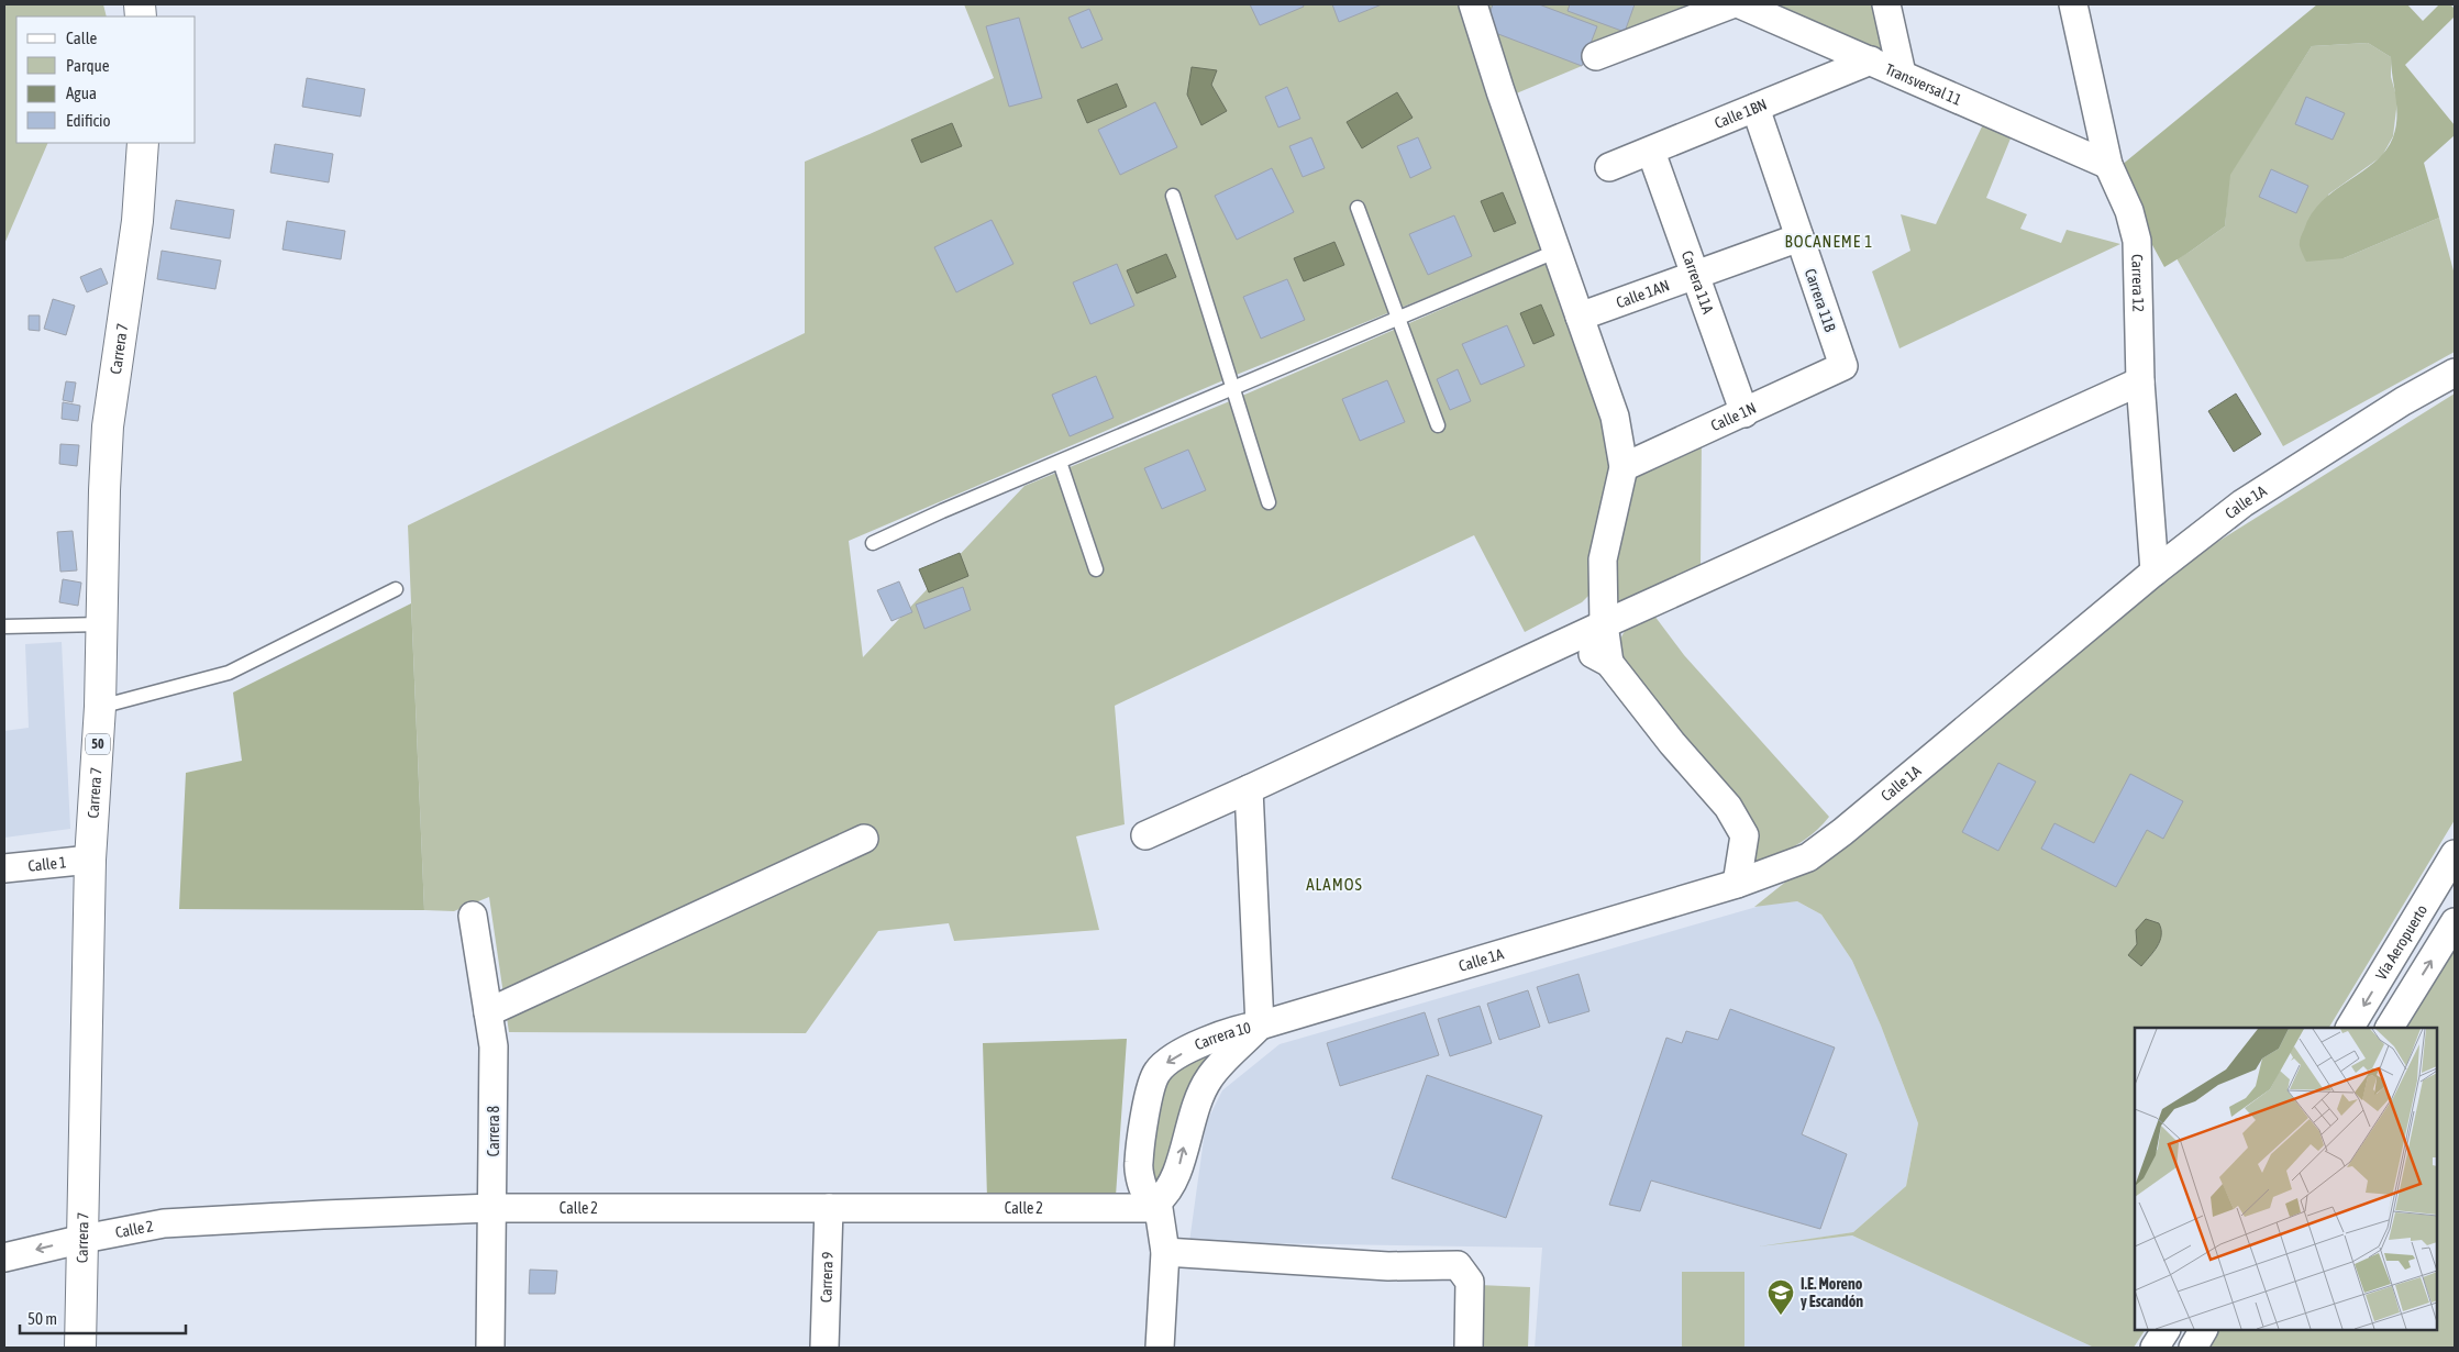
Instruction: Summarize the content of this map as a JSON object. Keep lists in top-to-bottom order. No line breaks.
{"streets":{"highway":["Carrera 7","50"],"street":["Transversal 11","Calle 1BN","Carrera 11A","Carrera 12","Calle 1AN","Carrera 11B","Calle 1N","Calle 1A","Calle 1","Vía Aeropuerto","Carrera 10","Carrera 8","Calle 2","Carrera 9"]},"crossings":[["Transversal 11","Calle 1BN"],["Transversal 11","Carrera 12"],["Calle 1BN","Carrera 11A"],["Calle 1BN","Carrera 11B"],["Carrera 11A","Calle 1AN"],["Carrera 11A","Calle 1N"],["Carrera 12","Calle 1A"],["Calle 1AN","Carrera 11B"],["Carrera 11B","Calle 1N"],["Carrera 7","Calle 1"],["Carrera 7","Calle 2"],["Calle 1A","Carrera 10"],["Carrera 10","Calle 2"],["Carrera 8","Calle 2"],["Calle 2","Carrera 9"]],"districts":["BOCANEME 1","ALAMOS"],"places":{"school or university":["I.E. Moreno y Escandón"]},"legend":["Calle","Parque","Agua","Edificio"],"scale_bar":"50 m"}
